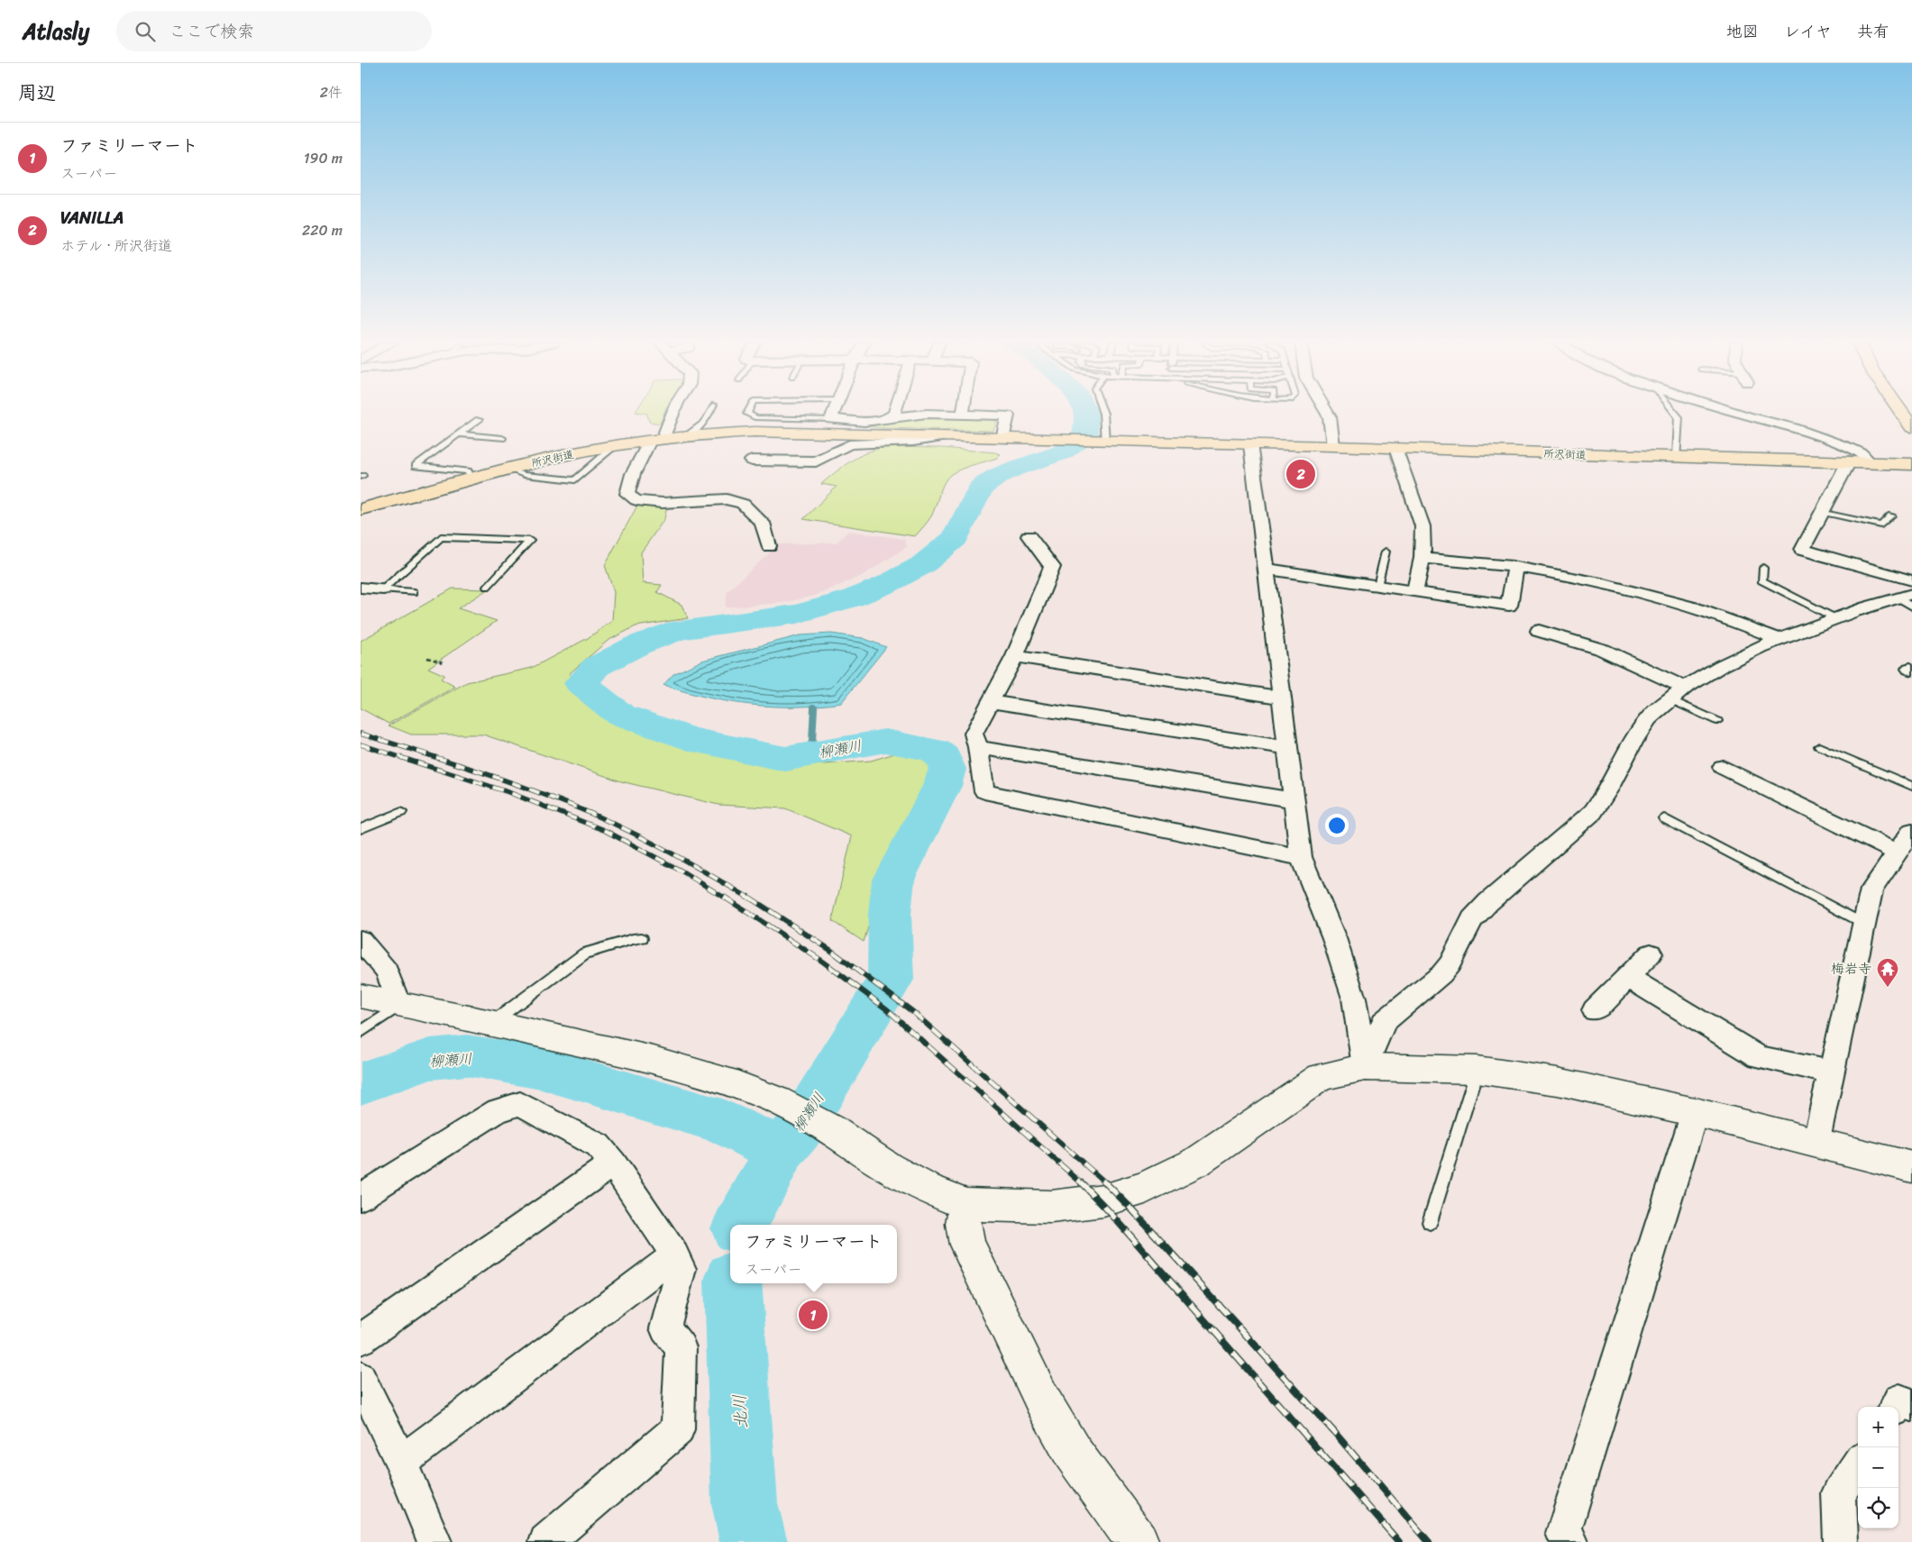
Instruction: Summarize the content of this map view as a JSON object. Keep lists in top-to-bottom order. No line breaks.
{"streets":{"main road":["所沢街道"]},"water":["柳瀬川","北川"],"places":{"temple":["梅岩寺"]},"page":{"header":"Atlasly","search":"ここで検索","nav":["地図","レイヤ","共有"],"heading":["周辺","2件"],"list":[{"mark":"1","name":"ファミリーマート","note":"スーパー","value":"190 m"},{"mark":"2","name":"VANILLA","note":"ホテル · 所沢街道","value":"220 m"}],"pins":["2","1"],"popup":["ファミリーマート","スーパー"],"map_buttons":["+","−"]}}
